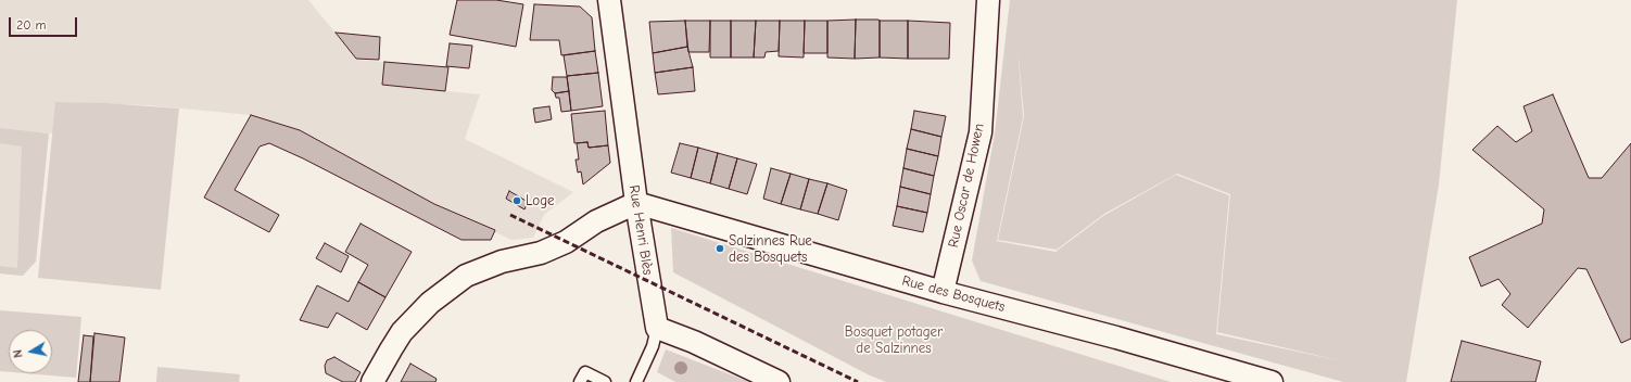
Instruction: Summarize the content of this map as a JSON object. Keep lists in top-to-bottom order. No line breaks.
{"streets":{"street":["Rue Oscar de Howen","Rue Henri Blès","Rue des Bosquets"]},"crossings":[["Rue Oscar de Howen","Rue des Bosquets"],["Rue Henri Blès","Rue des Bosquets"]],"parks":["Bosquet potager de Salzinnes"],"places":["Loge","Salzinnes Rue des Bosquets"],"scale_bar":"20 m","north":"left"}
